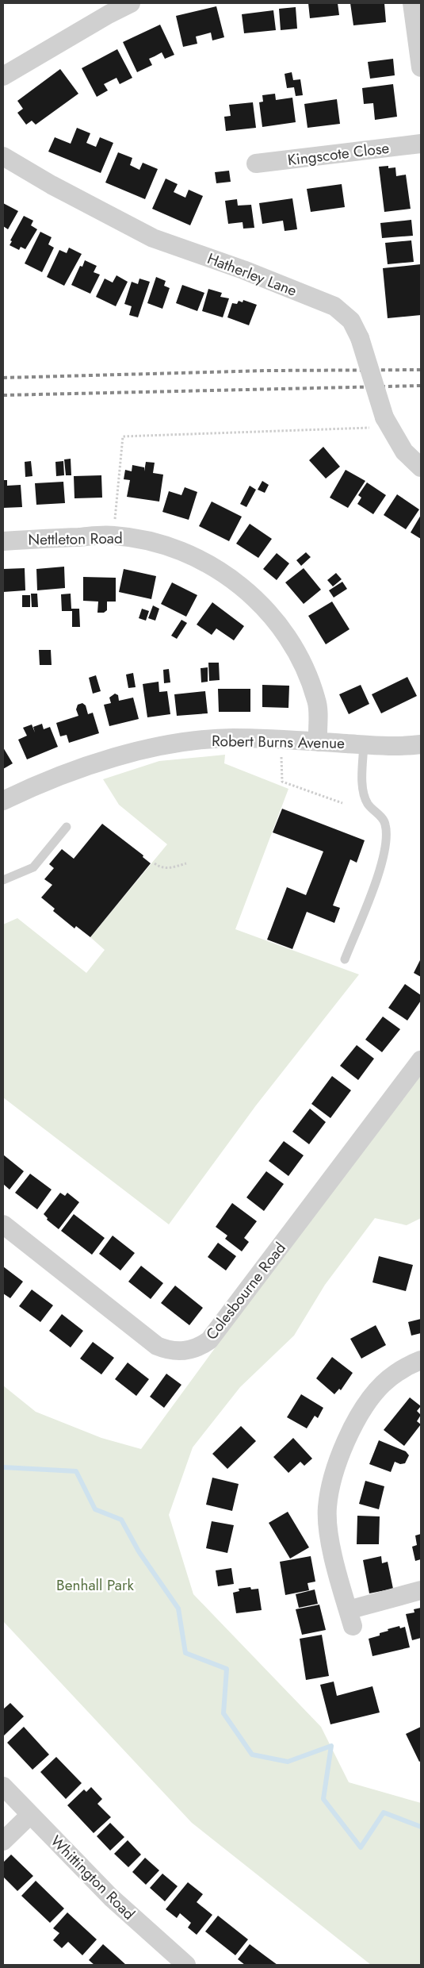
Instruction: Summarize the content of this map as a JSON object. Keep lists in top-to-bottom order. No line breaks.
{"streets":{"street":["Kingscote Close","Hatherley Lane","Nettleton Road","Robert Burns Avenue","Colesbourne Road","Whittington Road"]},"crossings":[["Nettleton Road","Robert Burns Avenue"]],"parks":["Benhall Park"]}
